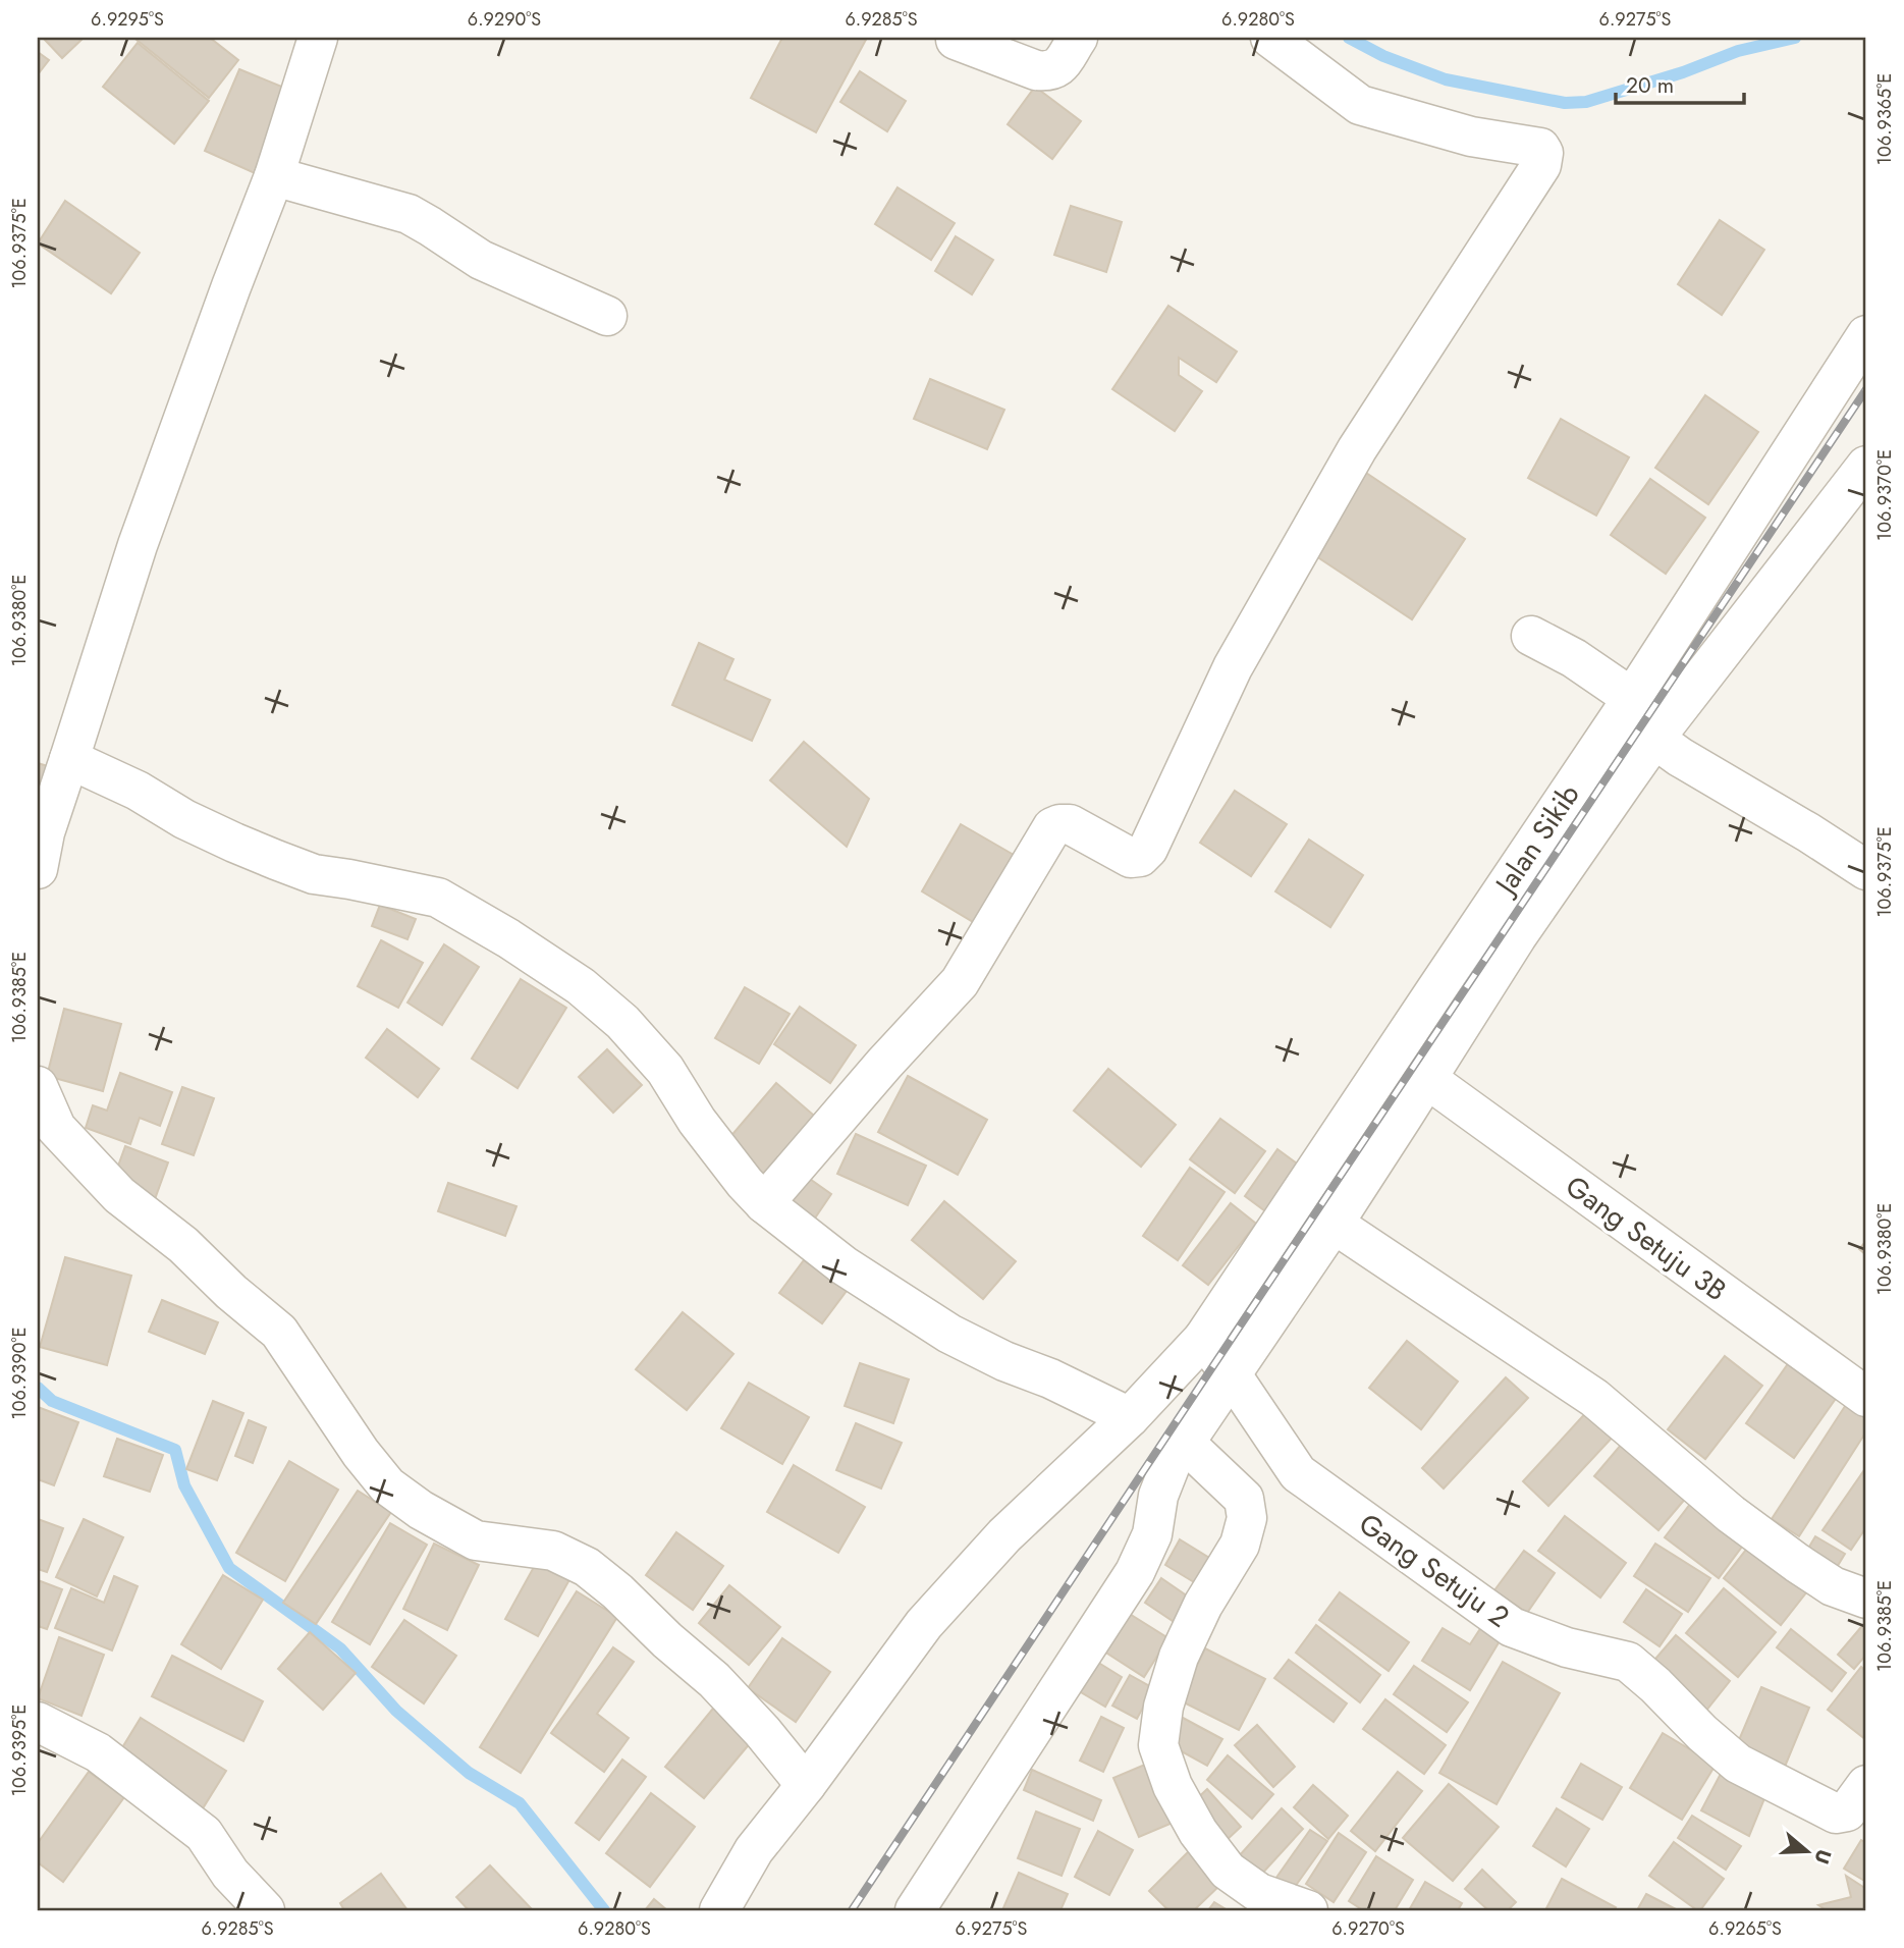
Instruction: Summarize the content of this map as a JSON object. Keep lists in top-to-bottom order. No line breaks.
{"streets":{"street":["Jalan Sikib","Gang Setuju 3B","Gang Setuju 2"]},"crossings":[["Jalan Sikib","Gang Setuju 2"]],"scale_bar":"20 m","north":"right","coordinates":["6.9295°S","6.9290°S","6.9285°S","6.9280°S","6.9275°S","106.9365°E","106.9375°E","106.9370°E","106.9380°E","106.9385°E","106.9390°E","106.9395°E","6.9270°S","6.9265°S"]}
